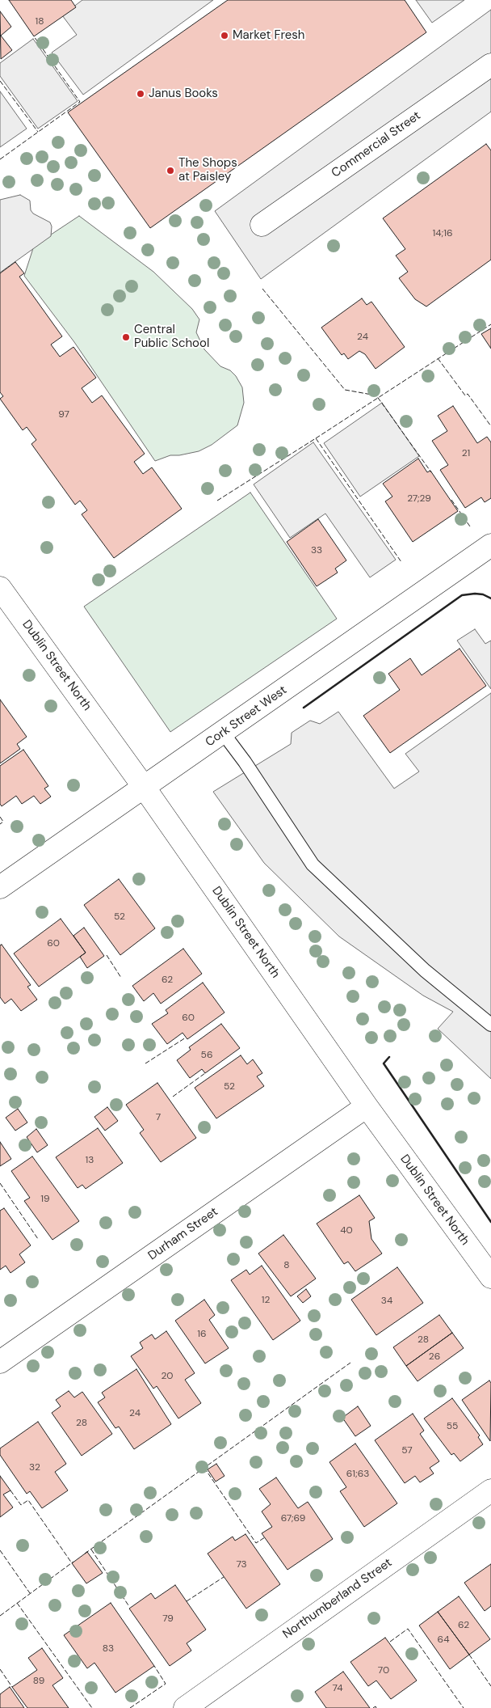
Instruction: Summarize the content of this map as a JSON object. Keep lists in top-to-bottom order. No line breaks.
{"streets":{"street":["Commercial Street","Dublin Street North","Cork Street West","Durham Street","Northumberland Street"]},"crossings":[["Dublin Street North","Cork Street West"],["Dublin Street North","Durham Street"]],"places":["Market Fresh","Janus Books","The Shops at Paisley","Central Public School"],"house_numbers":["18","14;16","24","97","21","27;29","33","52","60","62","60","56","52","7","13","19","40","8","12","34","16","28","26","20","24","28","55","57","32","61;63","67;69","73","79","62","64","83","70","89","74"]}
